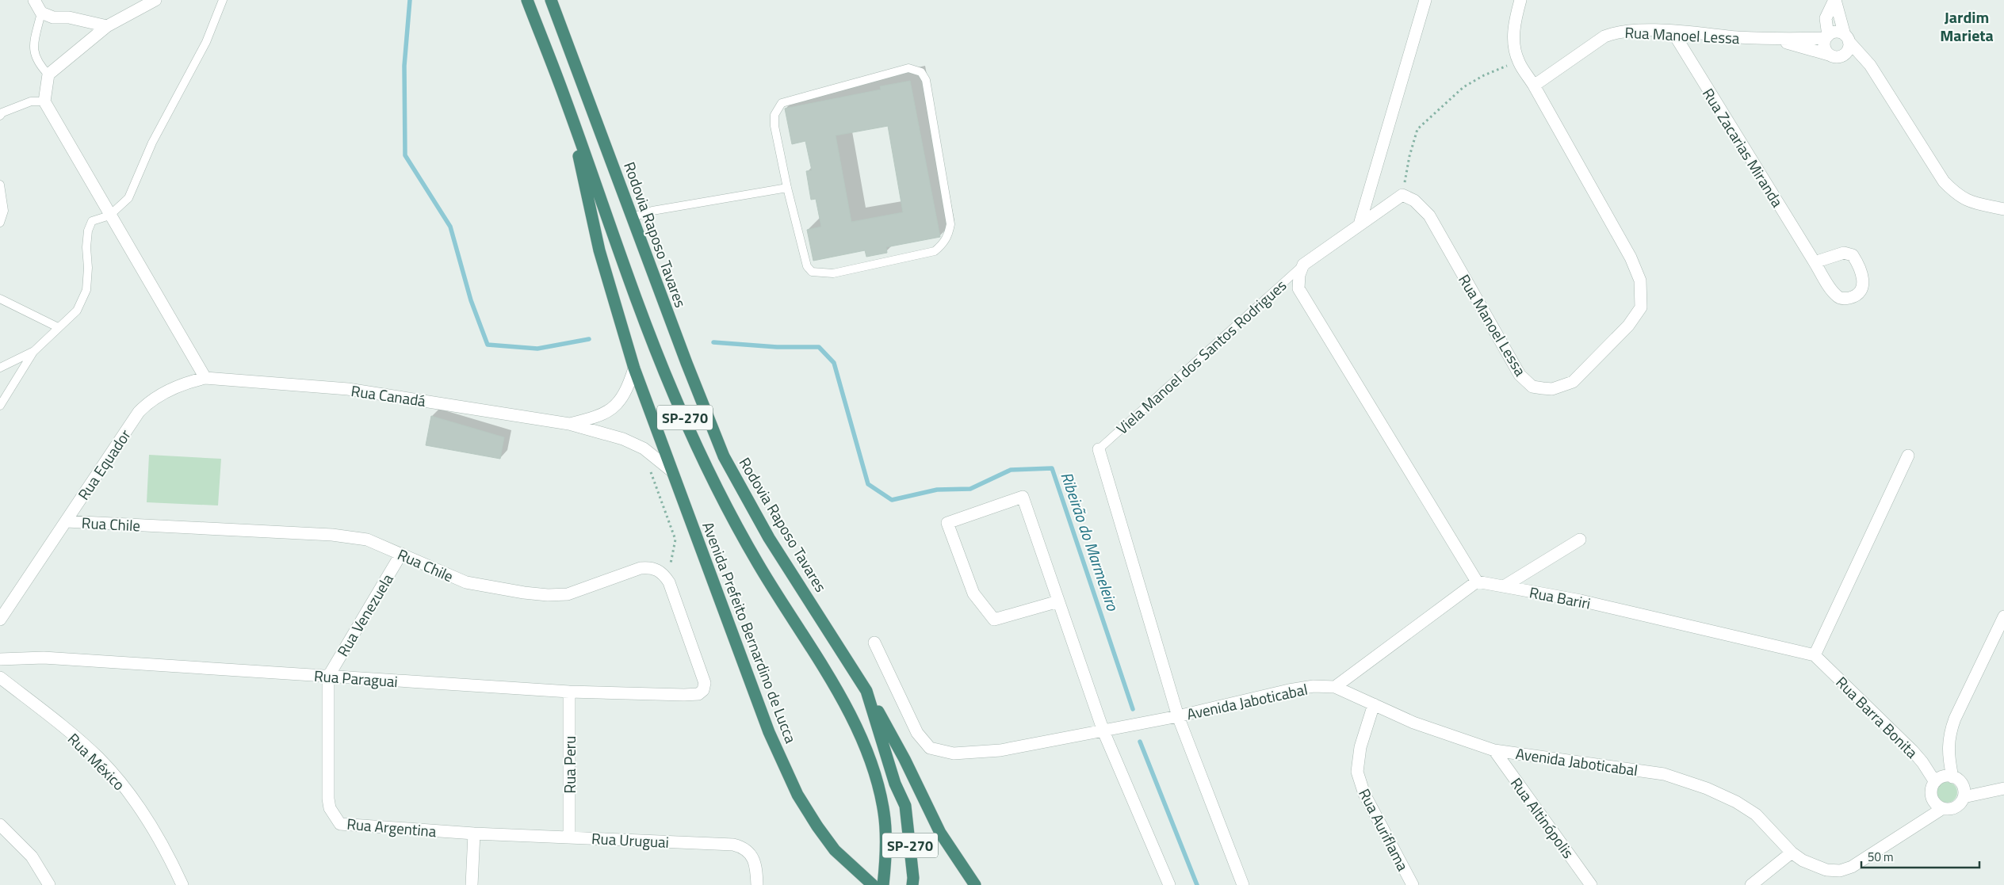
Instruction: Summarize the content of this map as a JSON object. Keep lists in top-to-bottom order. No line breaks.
{"streets":{"highway":["Rodovia Raposo Tavares","SP-270","Avenida Prefeito Bernardino de Lucca"],"street":["Rua Manoel Lessa","Rua Zacarias Miranda","Rua Canadá","Rua Equador","Rua Chile","Rua Bariri","Rua Venezuela","Rua Paraguai","Avenida Jaboticabal","Rua Barra Bonita","Rua México","Rua Peru","Rua Altinópolis","Rua Argentina","Rua Auriflama","Rua Uruguai"],"lane":["Viela Manoel dos Santos Rodrigues"]},"crossings":[["Rua Manoel Lessa","Rua Zacarias Miranda"],["Rua Canadá","Rua Equador"],["Rua Canadá","Avenida Prefeito Bernardino de Lucca"],["SP-270","Avenida Prefeito Bernardino de Lucca"],["Rua Equador","Rua Chile"],["Rua Chile","Rua Venezuela"],["Rua Chile","Rua Paraguai"],["Rua Bariri","Rua Barra Bonita"],["Rua Venezuela","Rua Paraguai"],["Rua Venezuela","Rua Argentina"],["Rua Paraguai","Rua Peru"],["Rua Paraguai","Rua Argentina"],["Avenida Jaboticabal","Rua Barra Bonita"],["Avenida Jaboticabal","Rua Altinópolis"],["Avenida Jaboticabal","Rua Auriflama"],["Rua Peru","Rua Uruguai"],["Rua Argentina","Rua Uruguai"]],"districts":["Jardim Marieta"],"water":["Ribeirão do Marmeleiro"],"scale_bar":"50 m"}
